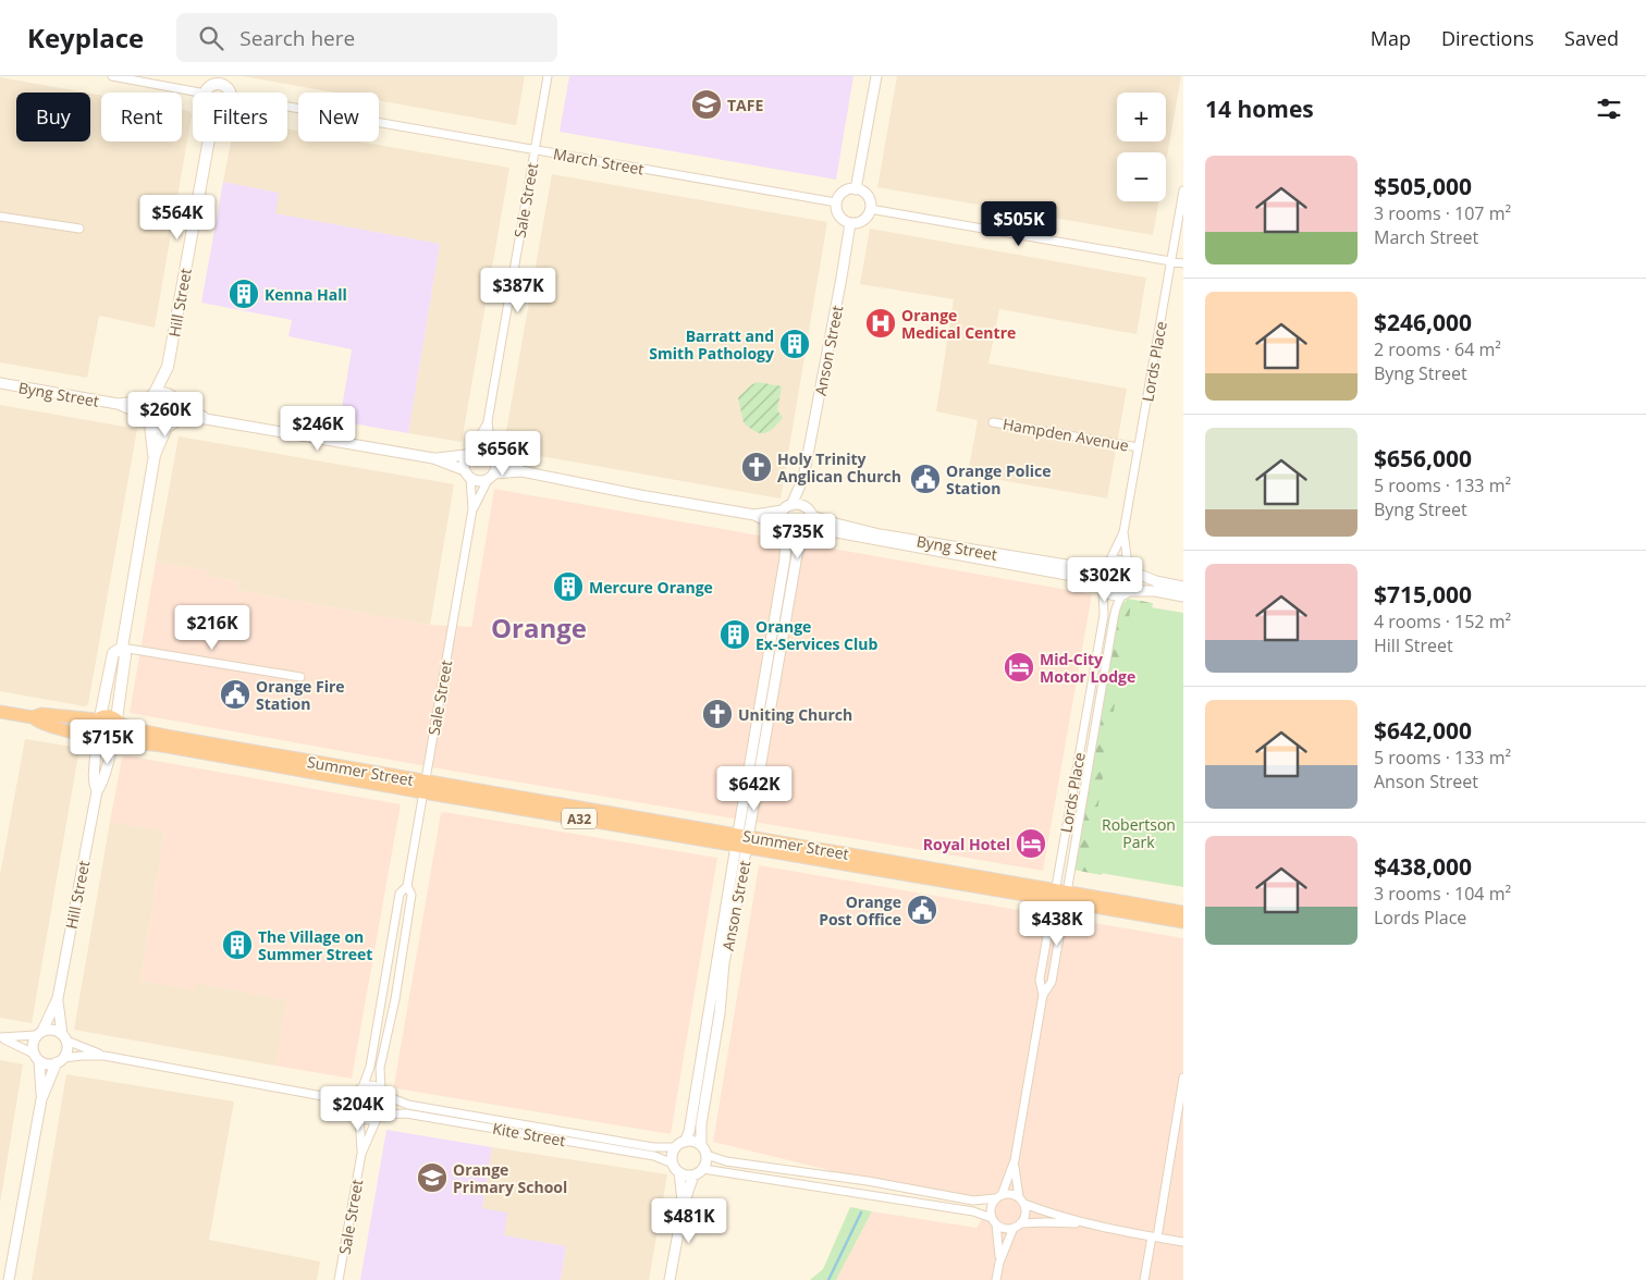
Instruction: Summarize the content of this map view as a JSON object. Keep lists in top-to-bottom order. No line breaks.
{"streets":{"highway":["Summer Street","A32"],"main road":["Hill Street"],"street":["March Street","Sale Street","Anson Street","Lords Place","Byng Street","Hampden Avenue","Kite Street"]},"crossings":[["March Street","Sale Street"],["March Street","Anson Street"],["Sale Street","Summer Street"],["Sale Street","Kite Street"],["Hill Street","Byng Street"],["Hill Street","Summer Street"],["Hill Street","A32"],["Anson Street","Byng Street"],["Anson Street","Summer Street"],["Anson Street","Kite Street"],["Lords Place","Byng Street"],["Lords Place","Hampden Avenue"],["Lords Place","Summer Street"],["Summer Street","A32"]],"districts":["Orange"],"parks":["Robertson Park"],"places":{"school or university":["TAFE","Orange Primary School"],"building":["Kenna Hall","Barratt and Smith Pathology","Mercure Orange","Orange Ex-Services Club","The Village on Summer Street"],"hospital":["Orange Medical Centre"],"church":["Holy Trinity Anglican Church","Uniting Church"],"public building":["Orange Police Station","Orange Fire Station","Orange Post Office"],"hotel":["Mid-City Motor Lodge","Royal Hotel"]},"page":{"header":"Keyplace","search":"Search here","nav":["Map","Directions","Saved"],"heading":"14 homes","map_buttons":["+","−"],"chip":["Buy","Rent","Filters","New"],"list":[{"name":"$505,000","note":"3 rooms · 107 m² · March Street"},{"name":"$246,000","note":"2 rooms · 64 m² · Byng Street"},{"name":"$656,000","note":"5 rooms · 133 m² · Byng Street"},{"name":"$715,000","note":"4 rooms · 152 m² · Hill Street"},{"name":"$642,000","note":"5 rooms · 133 m² · Anson Street"},{"name":"$438,000","note":"3 rooms · 104 m² · Lords Place"}],"price":["$564K","$505K","$387K","$260K","$246K","$656K","$735K","$302K","$216K","$715K","$642K","$438K","$204K","$481K"]}}
